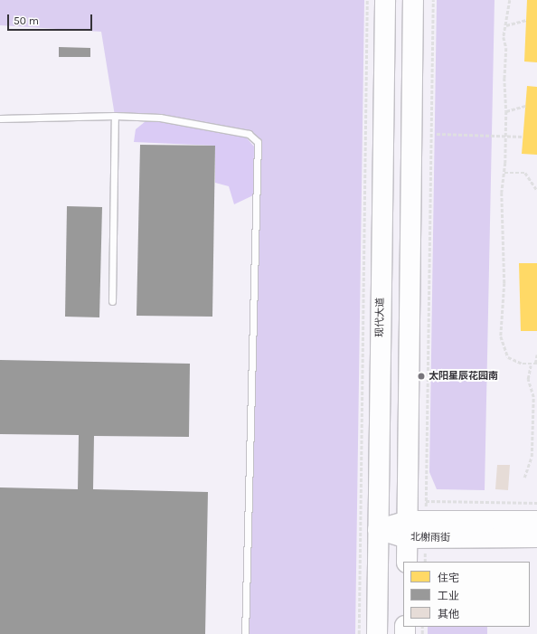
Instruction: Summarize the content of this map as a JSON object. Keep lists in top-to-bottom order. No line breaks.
{"streets":{"main road":["现代大道","北榭雨街"]},"crossings":[["现代大道","北榭雨街"]],"places":["太阳星辰花园南"],"legend":["住宅","工业","其他"],"scale_bar":"50 m"}
